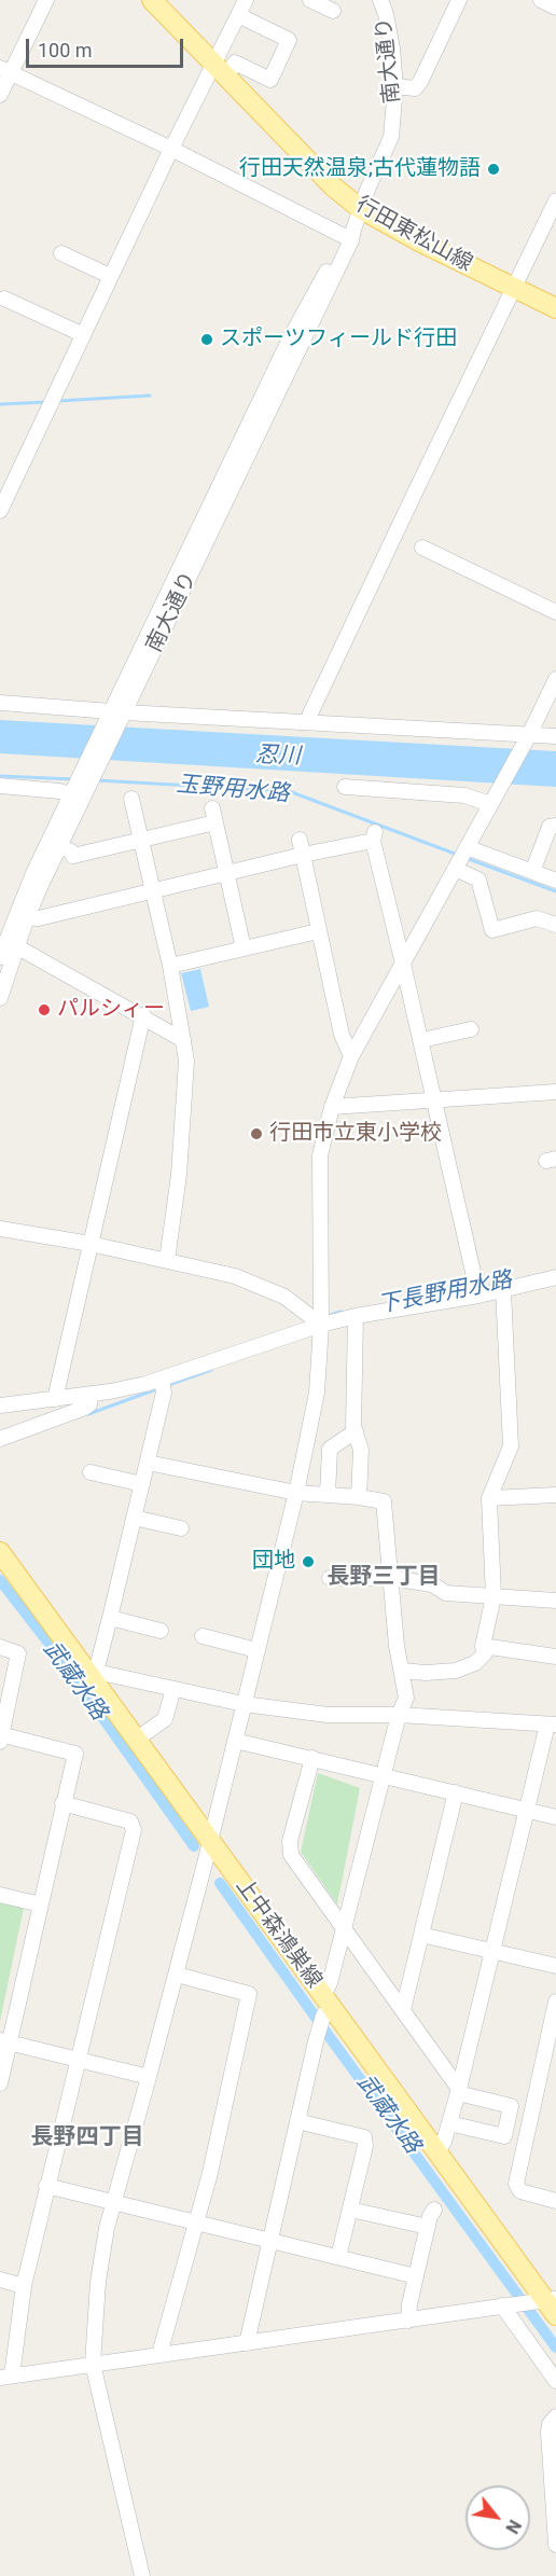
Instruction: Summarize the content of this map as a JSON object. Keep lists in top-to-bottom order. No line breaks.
{"streets":{"main road":["行田東松山線","上中森鴻巣線"],"street":["南大通り"]},"crossings":[["南大通り","行田東松山線"]],"districts":["長野三丁目","長野四丁目"],"water":["忍川","玉野用水路","下長野用水路","武蔵水路"],"places":["行田天然温泉;古代蓮物語","スポーツフィールド行田","パルシィー","行田市立東小学校","団地"],"scale_bar":"100 m","north":"bottom right"}
